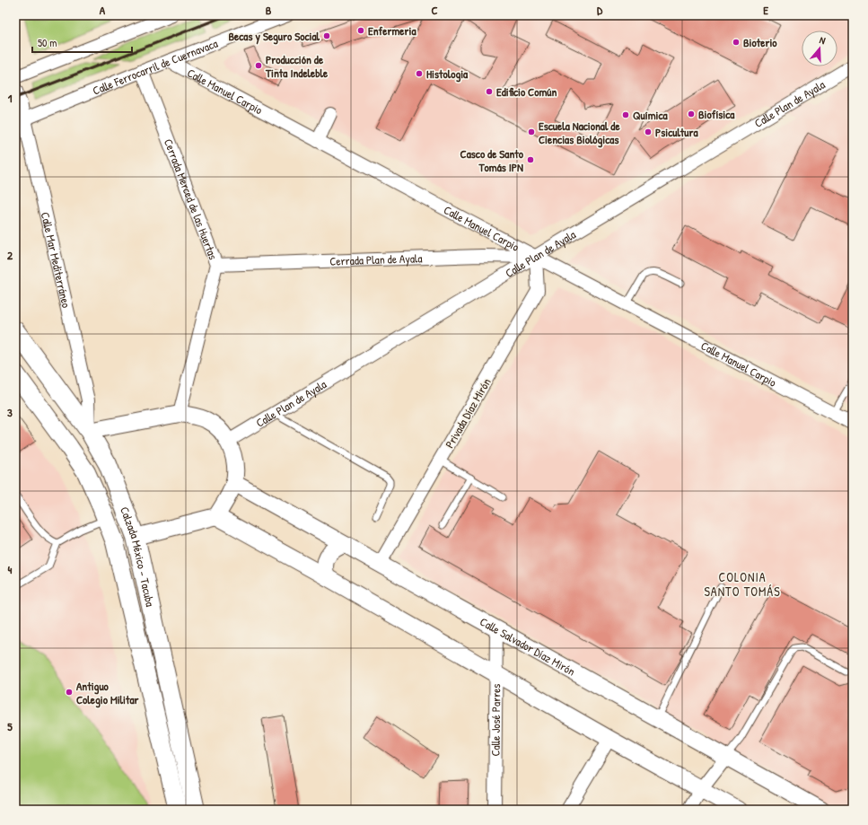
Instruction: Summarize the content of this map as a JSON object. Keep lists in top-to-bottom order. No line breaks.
{"streets":{"main road":["Calzada México - Tacuba"],"street":["Calle Ferrocarril de Cuernavaca","Calle Manuel Carpio","Calle Plan de Ayala","Cerrada Merced de las Huertas","Calle Mar Mediterráneo","Cerrada Plan de Ayala","Privada Díaz Mirón","Calle Salvador Díaz Mirón","Calle José Parres"]},"crossings":[["Calle Ferrocarril de Cuernavaca","Calle Manuel Carpio"],["Calle Ferrocarril de Cuernavaca","Cerrada Merced de las Huertas"],["Calle Ferrocarril de Cuernavaca","Calle Mar Mediterráneo"],["Calle Manuel Carpio","Calle Plan de Ayala"],["Calle Manuel Carpio","Cerrada Plan de Ayala"],["Calle Manuel Carpio","Privada Díaz Mirón"],["Calle Plan de Ayala","Cerrada Plan de Ayala"],["Calle Plan de Ayala","Privada Díaz Mirón"],["Cerrada Merced de las Huertas","Cerrada Plan de Ayala"],["Calle Mar Mediterráneo","Calzada México - Tacuba"],["Cerrada Plan de Ayala","Privada Díaz Mirón"],["Privada Díaz Mirón","Calle Salvador Díaz Mirón"],["Calle Salvador Díaz Mirón","Calle José Parres"]],"districts":["COLONIA SANTO TOMÁS"],"places":["Enfermeria","Becas y Seguro Social","Bioterio","Producción de Tinta Indeleble","Histologia","Edificio Común","Biofísica","Química","Escuela Nacional de Ciencias Biológicas","Psicultura","Casco de Santo Tomás IPN","Antiguo Colegio Militar"],"scale_bar":"50 m","north":"top","grid":{"columns":["A","B","C","D","E"],"rows":["1","2","3","4","5"]}}
